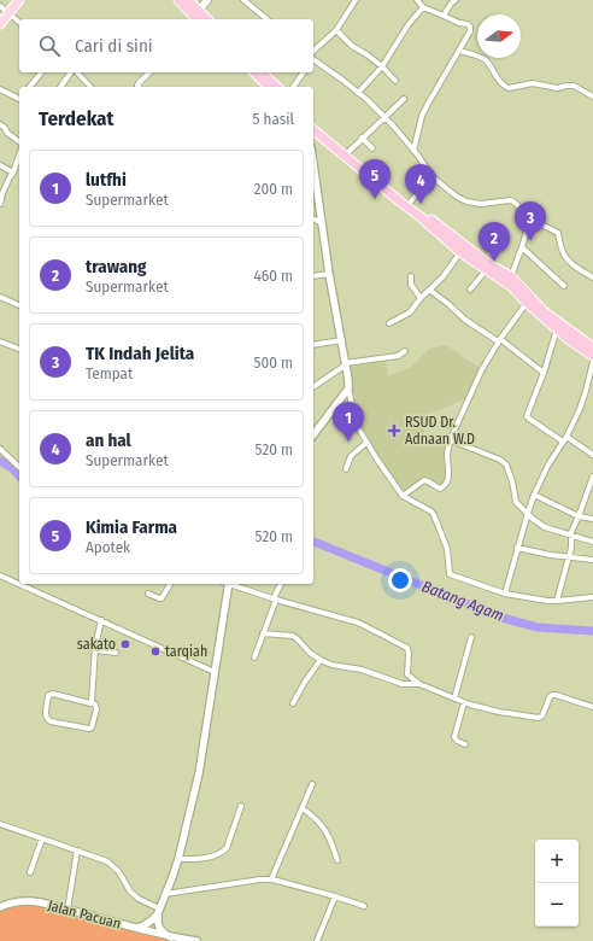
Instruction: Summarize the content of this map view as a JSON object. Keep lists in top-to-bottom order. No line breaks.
{"streets":{"street":["Jalan Pacuan"]},"water":["Batang Agam"],"places":{"health":["RSUD Dr. Adnaan W.D"],"other":["sakato","tarqiah"]},"north":"right","page":{"search":"Cari di sini","heading":["Terdekat","5 hasil"],"list":[{"mark":"1","name":"lutfhi","note":"Supermarket","value":"200 m"},{"mark":"2","name":"trawang","note":"Supermarket","value":"460 m"},{"mark":"3","name":"TK Indah Jelita","note":"Tempat","value":"500 m"},{"mark":"4","name":"an hal","note":"Supermarket","value":"520 m"},{"mark":"5","name":"Kimia Farma","note":"Apotek","value":"520 m"}],"pins":["5","4","3","2","1"],"map_buttons":["+","−"]}}
